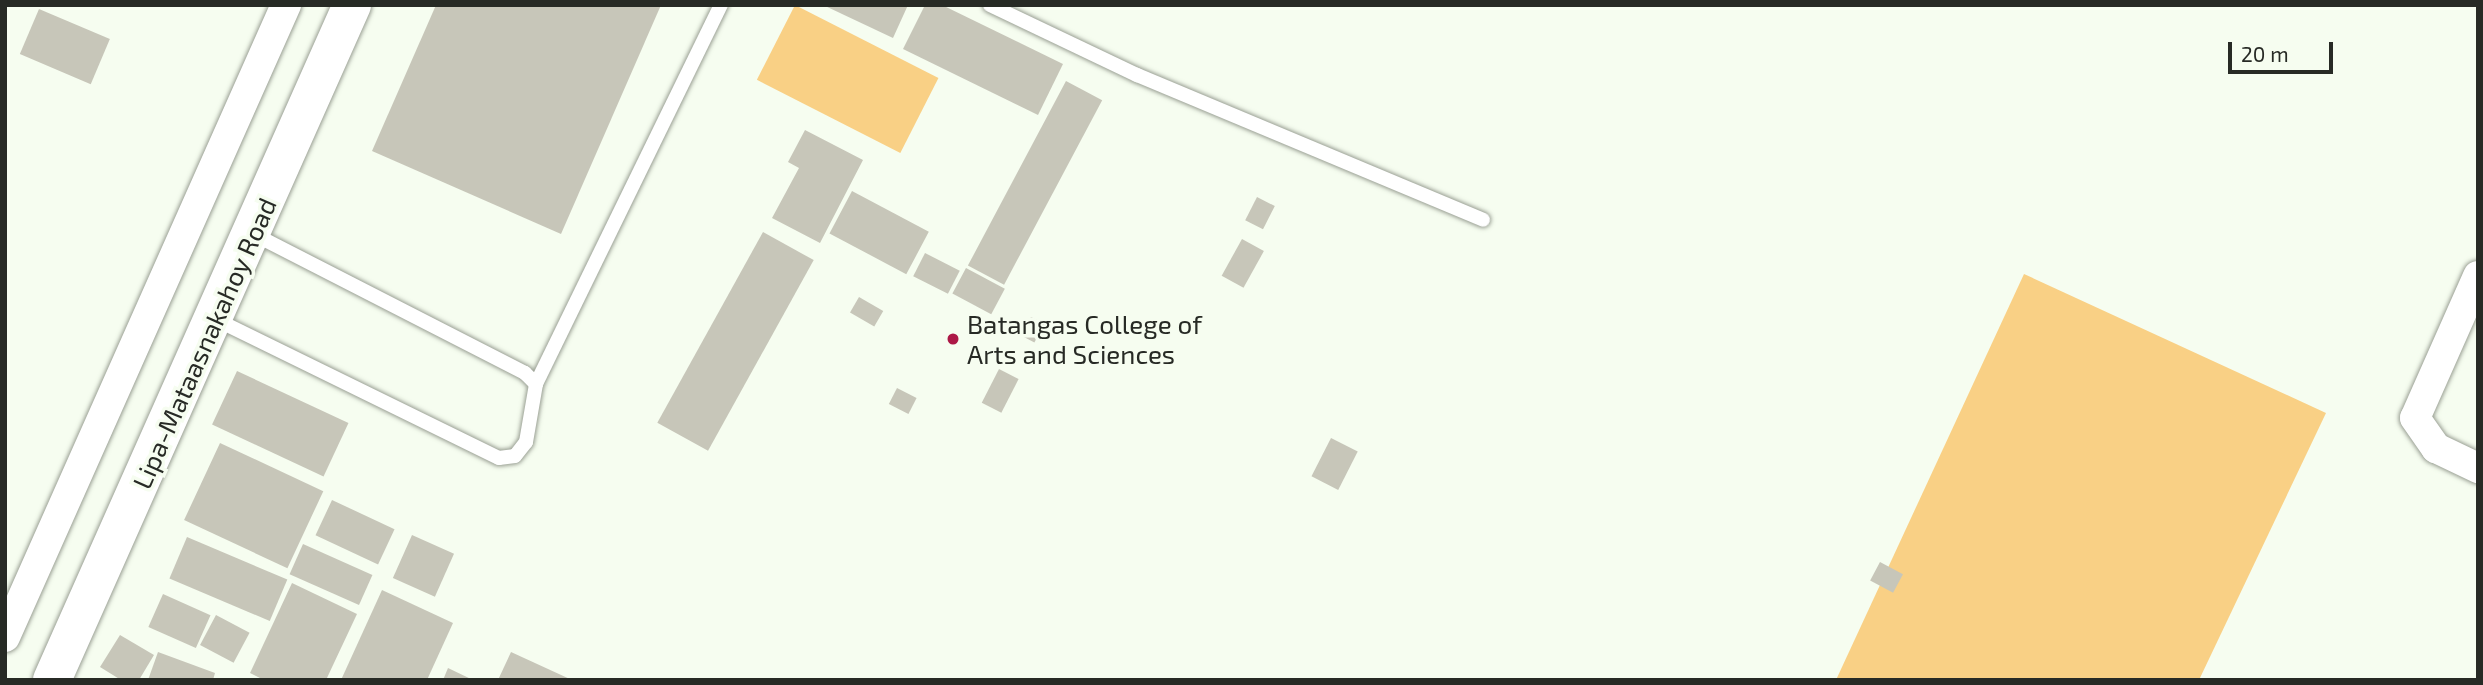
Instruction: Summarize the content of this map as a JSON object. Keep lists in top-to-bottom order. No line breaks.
{"streets":{"main road":["Lipa-Mataasnakahoy Road"]},"places":["Batangas College of Arts and Sciences"],"scale_bar":"20 m"}
